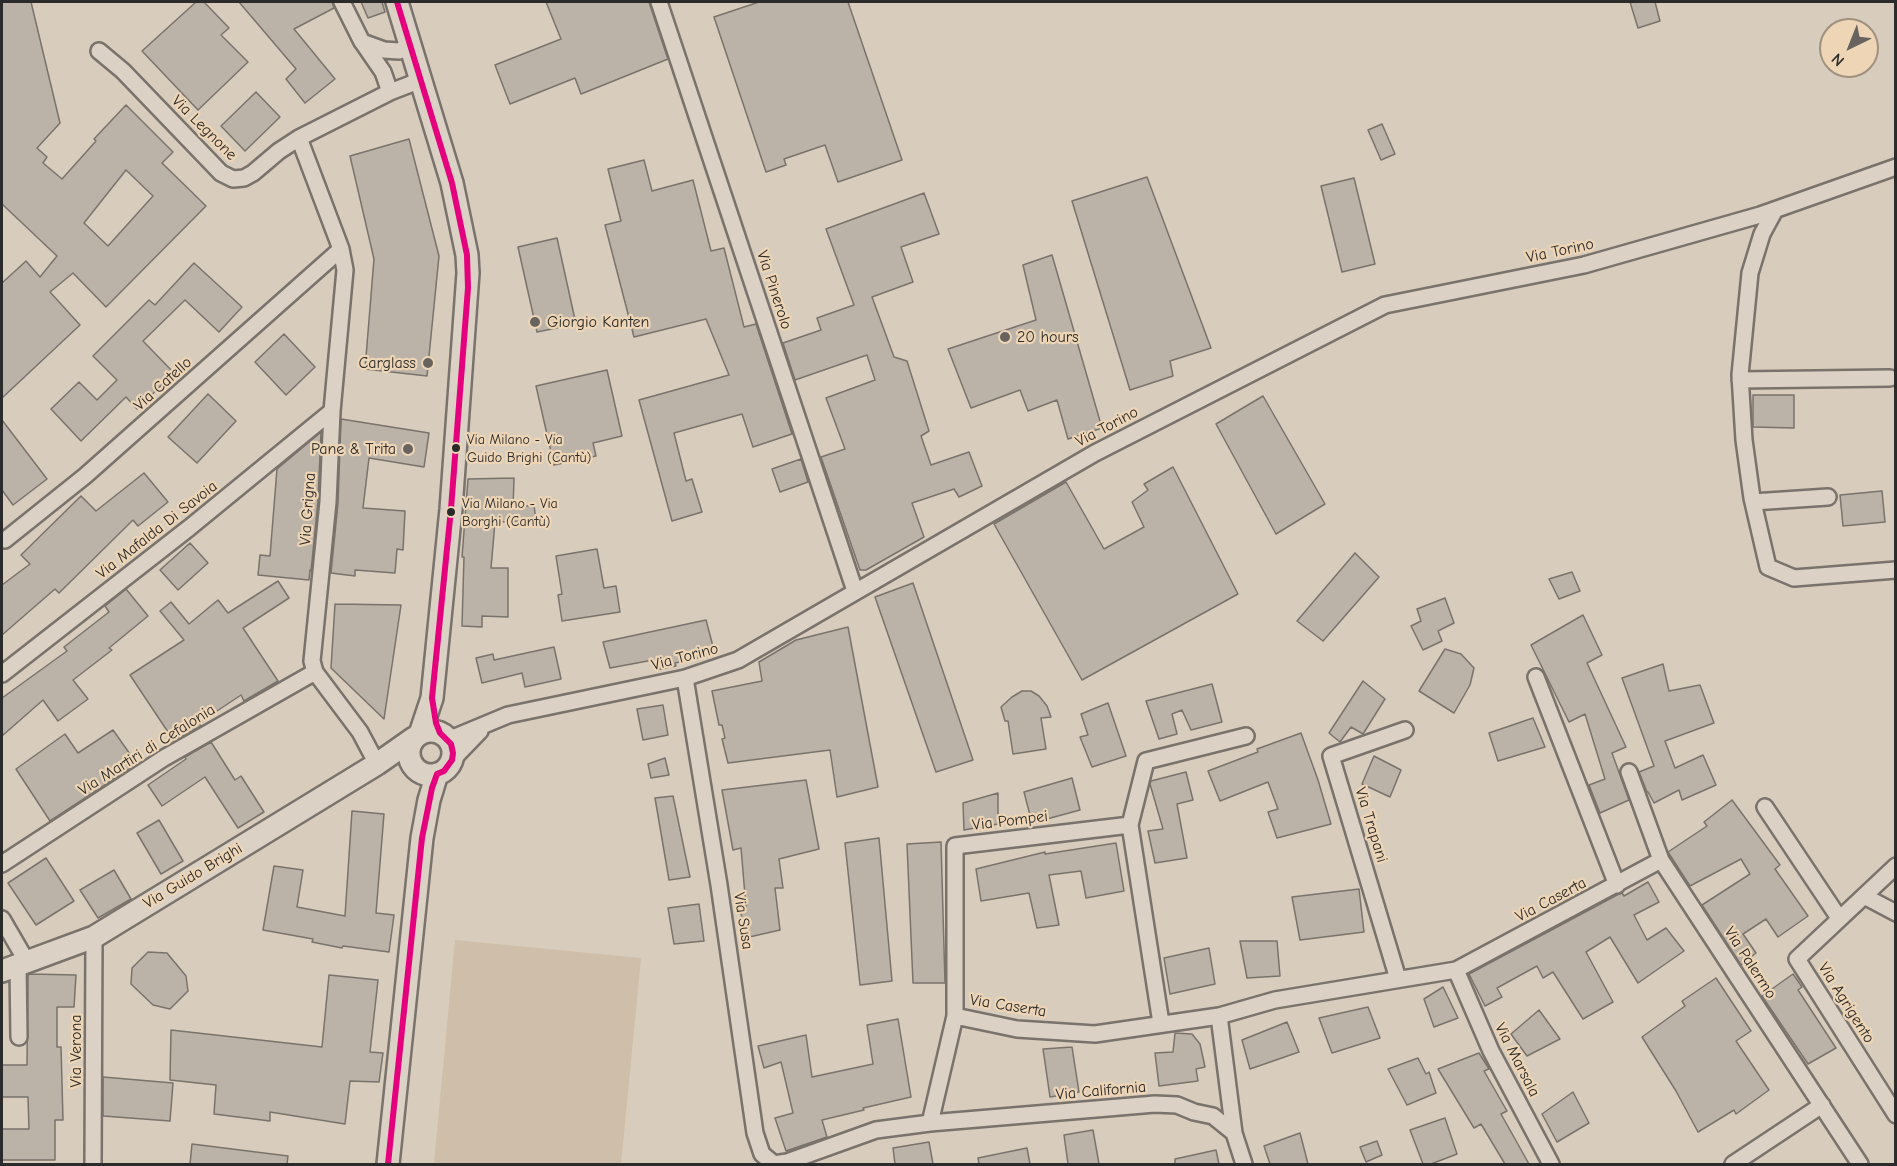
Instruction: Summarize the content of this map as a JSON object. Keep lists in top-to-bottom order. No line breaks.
{"streets":{"main road":["Via Guido Brighi"],"street":["Via Legnone","Via Torino","Via Pinerolo","Via Catello","Via Grigna","Via Mafalda Di Savoia","Via Martiri di Cefalonia","Via Pompei","Via Trapani","Via Caserta","Via Susa","Via Palermo","Via Agrigento","Via Verona","Via Marsala","Via California"]},"crossings":[["Via Legnone","Via Grigna"],["Via Torino","Via Pinerolo"],["Via Torino","Via Guido Brighi"],["Via Torino","Via Susa"],["Via Catello","Via Grigna"],["Via Grigna","Via Mafalda Di Savoia"],["Via Grigna","Via Martiri di Cefalonia"],["Via Pompei","Via Caserta"],["Via Trapani","Via Caserta"],["Via Guido Brighi","Via Verona"],["Via Caserta","Via Palermo"],["Via Caserta","Via Marsala"],["Via Caserta","Via California"]],"places":["Giorgio Kanten","20 hours","Carglass","Via Milano - Via Guido Brighi (Cantù)","Pane & Trita","Via Milano - Via Borghi (Cantù)"],"north":"bottom left"}
